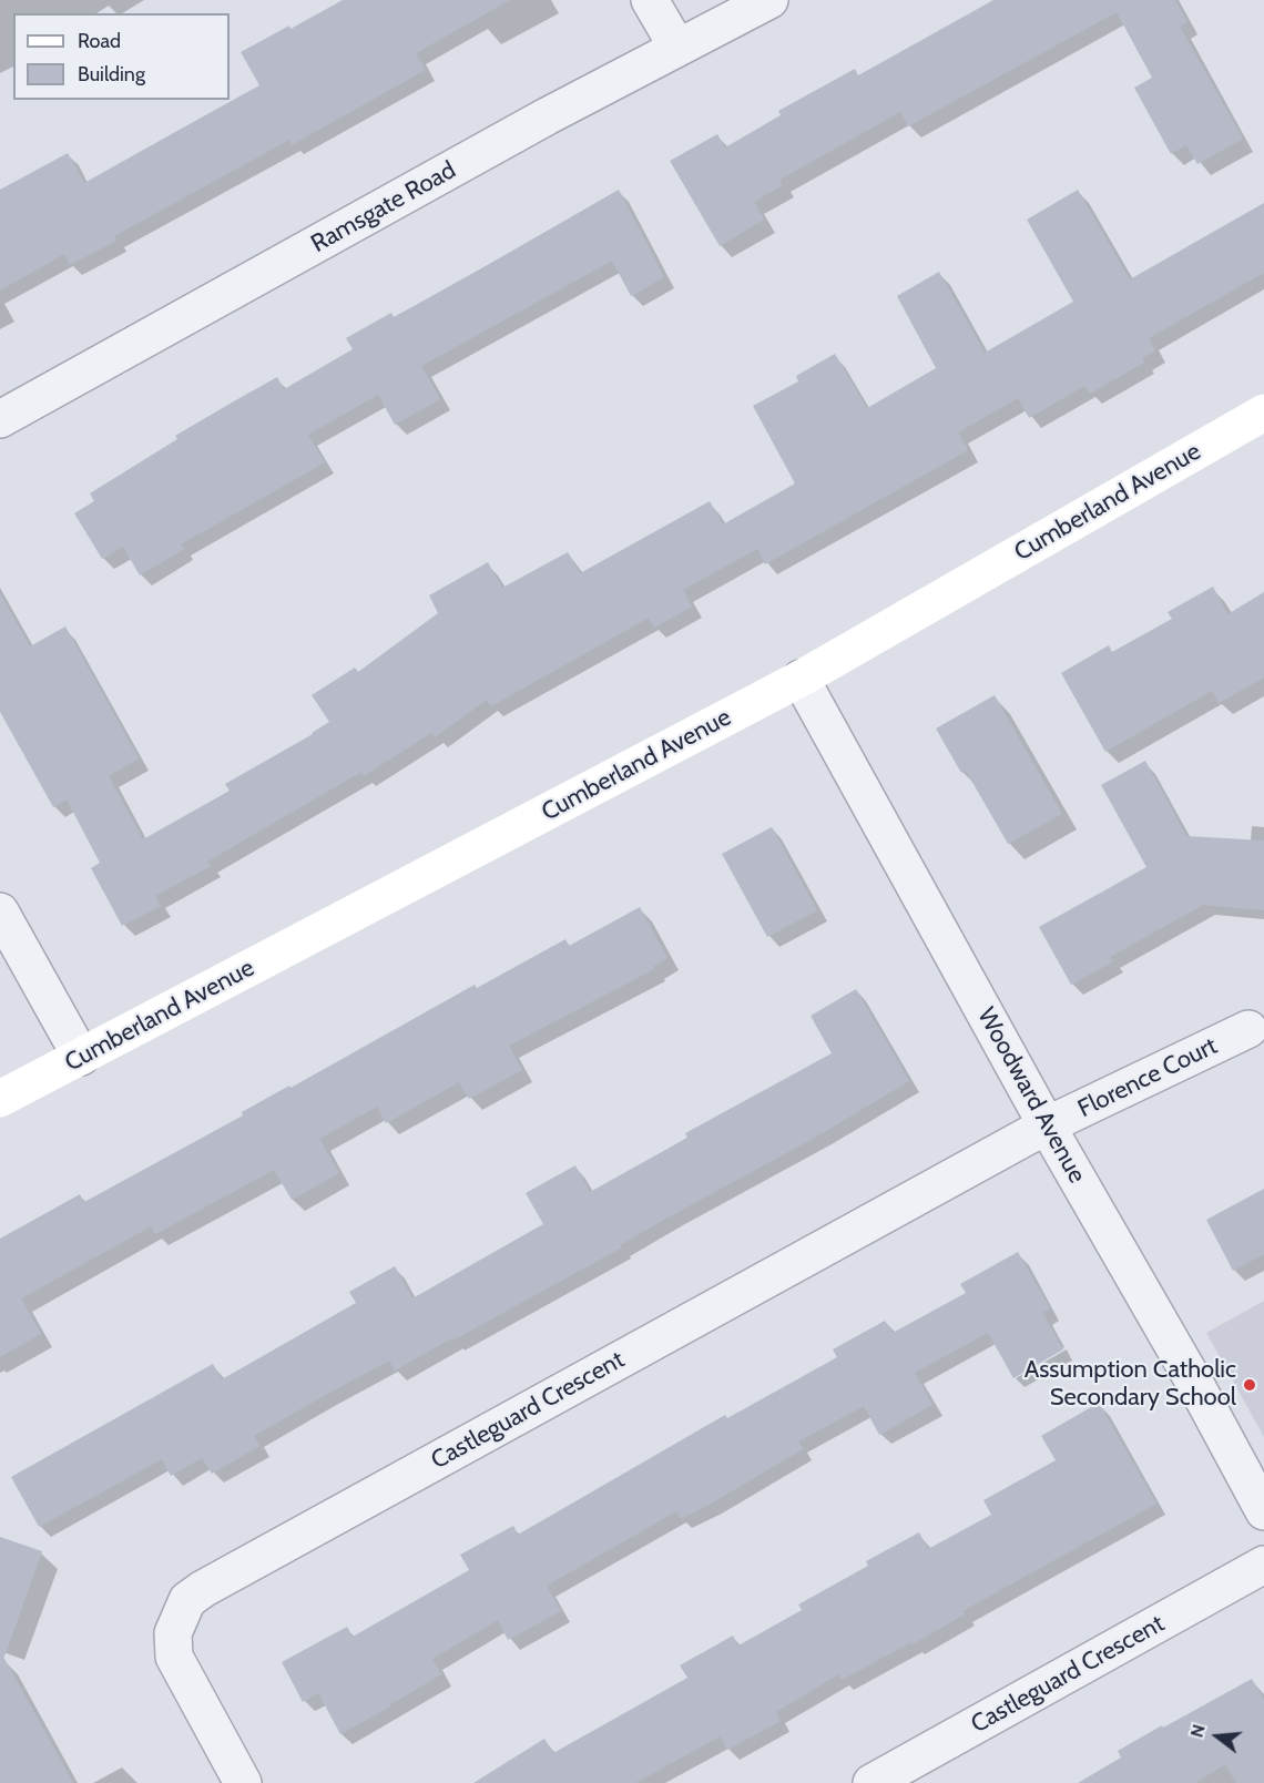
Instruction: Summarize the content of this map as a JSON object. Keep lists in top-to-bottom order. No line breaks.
{"streets":{"street":["Ramsgate Road","Cumberland Avenue","Florence Court","Woodward Avenue","Castleguard Crescent"]},"crossings":[["Cumberland Avenue","Woodward Avenue"],["Florence Court","Woodward Avenue"],["Florence Court","Castleguard Crescent"],["Woodward Avenue","Castleguard Crescent"]],"places":["Assumption Catholic Secondary School"],"legend":["Road","Building"],"north":"left"}
